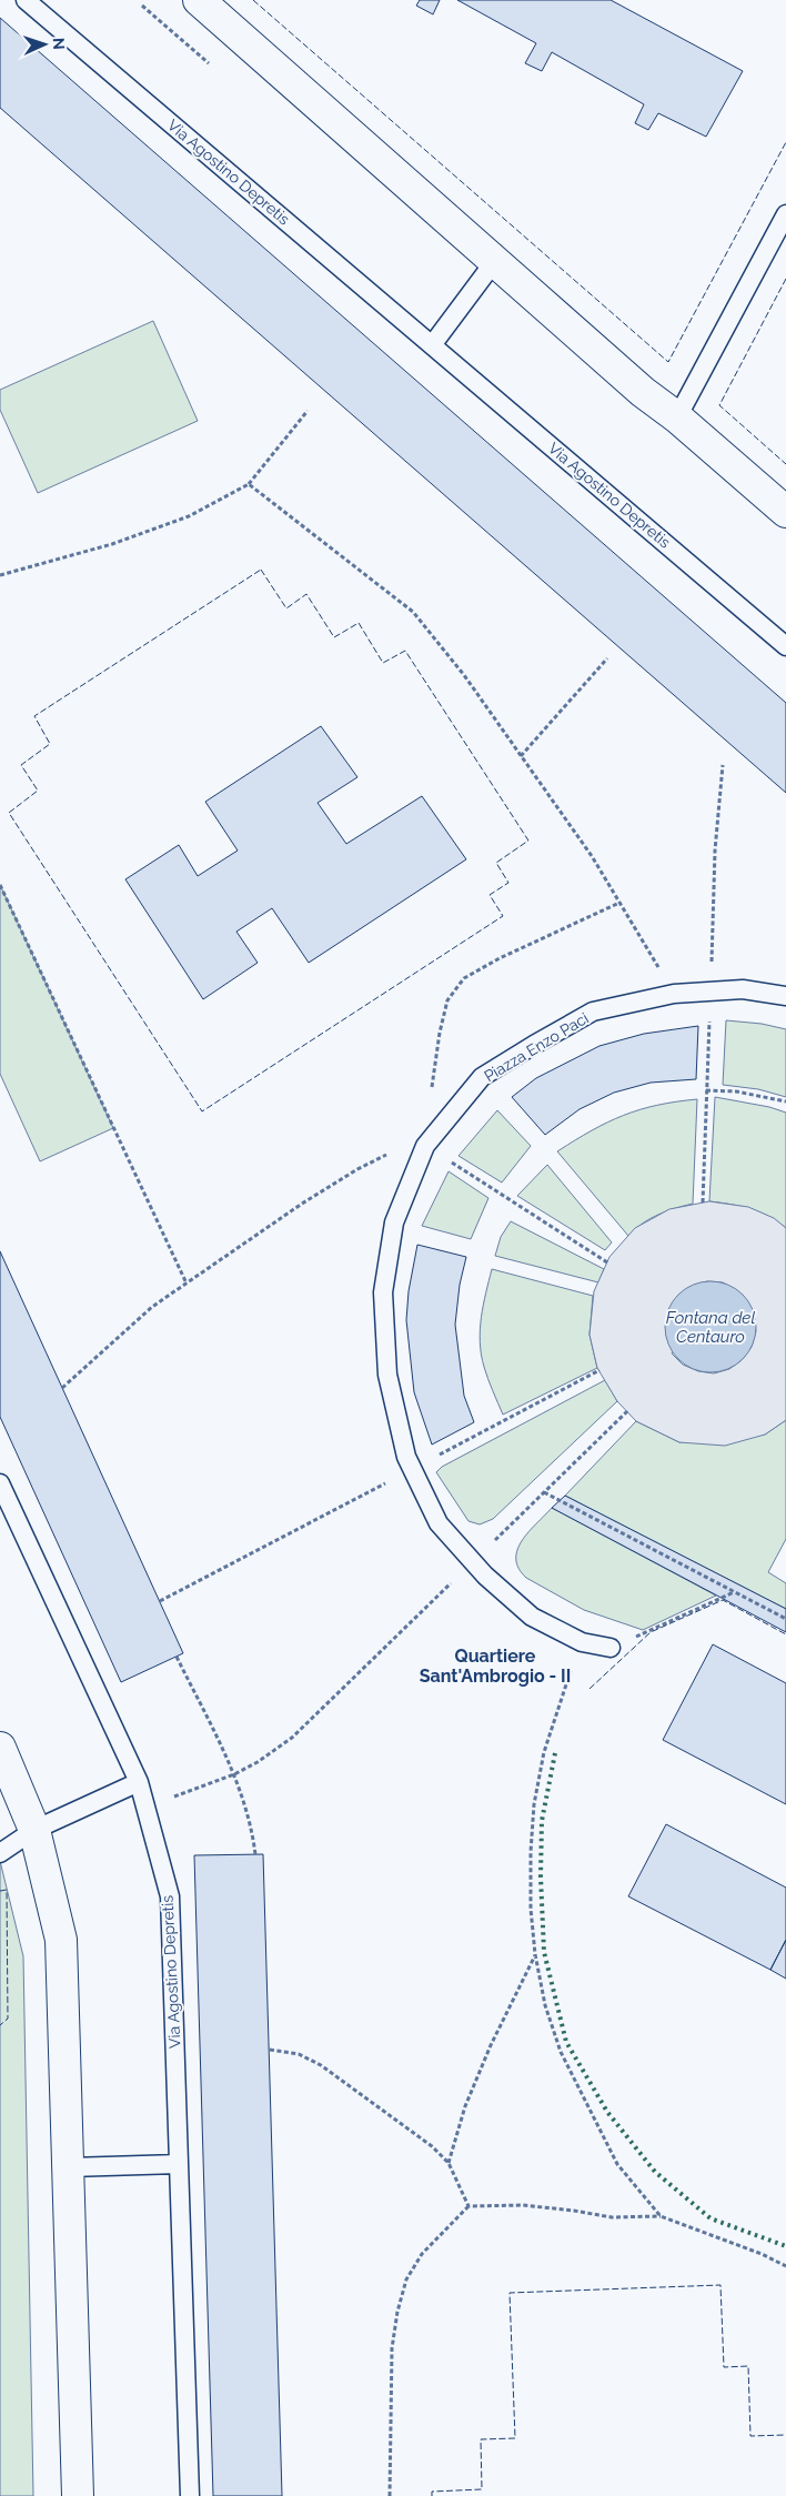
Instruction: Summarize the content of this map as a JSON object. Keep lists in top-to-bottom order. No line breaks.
{"streets":{"lane":["Via Agostino Depretis","Piazza Enzo Paci"]},"districts":["Quartiere Sant'Ambrogio - II"],"water":["Fontana del Centauro"],"north":"right"}
